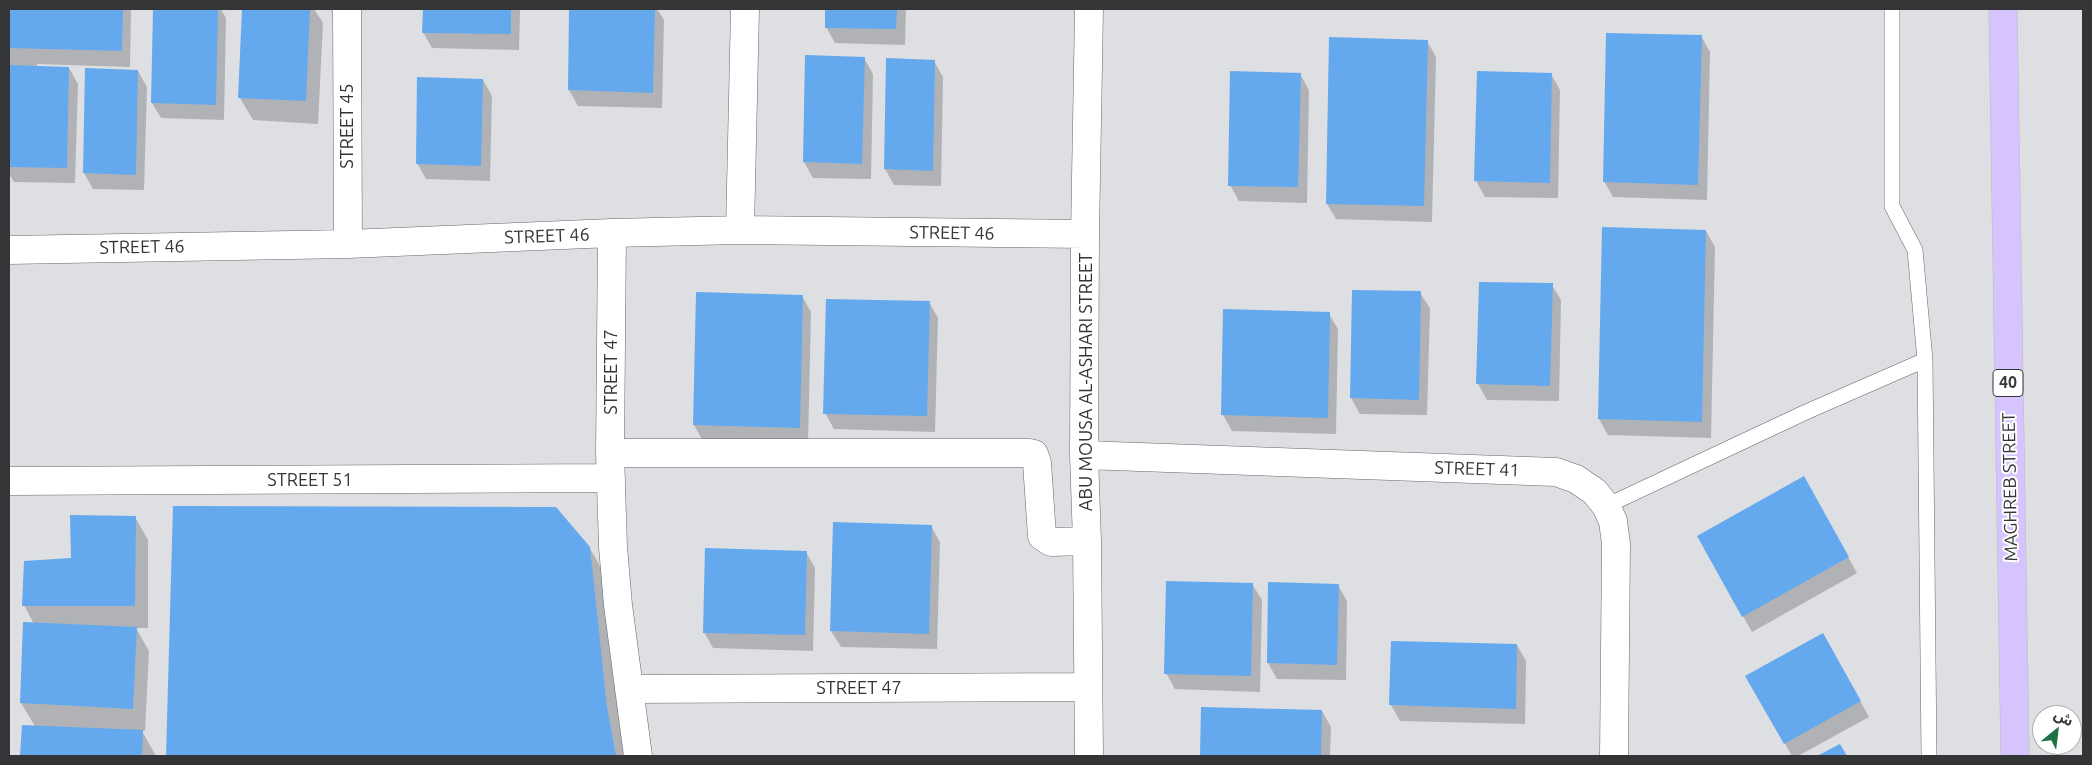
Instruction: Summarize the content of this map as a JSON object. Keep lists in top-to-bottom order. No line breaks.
{"streets":{"highway":["40","MAGHREB STREET"],"street":["STREET 45","STREET 46","STREET 47","ABU MOUSA AL-ASHARI STREET","STREET 41","STREET 51"]},"crossings":[["STREET 45","STREET 46"],["STREET 46","STREET 47"],["STREET 46","ABU MOUSA AL-ASHARI STREET"],["STREET 47","ABU MOUSA AL-ASHARI STREET"],["STREET 47","STREET 51"],["ABU MOUSA AL-ASHARI STREET","STREET 41"],["ABU MOUSA AL-ASHARI STREET","STREET 51"]],"north":"top right"}
